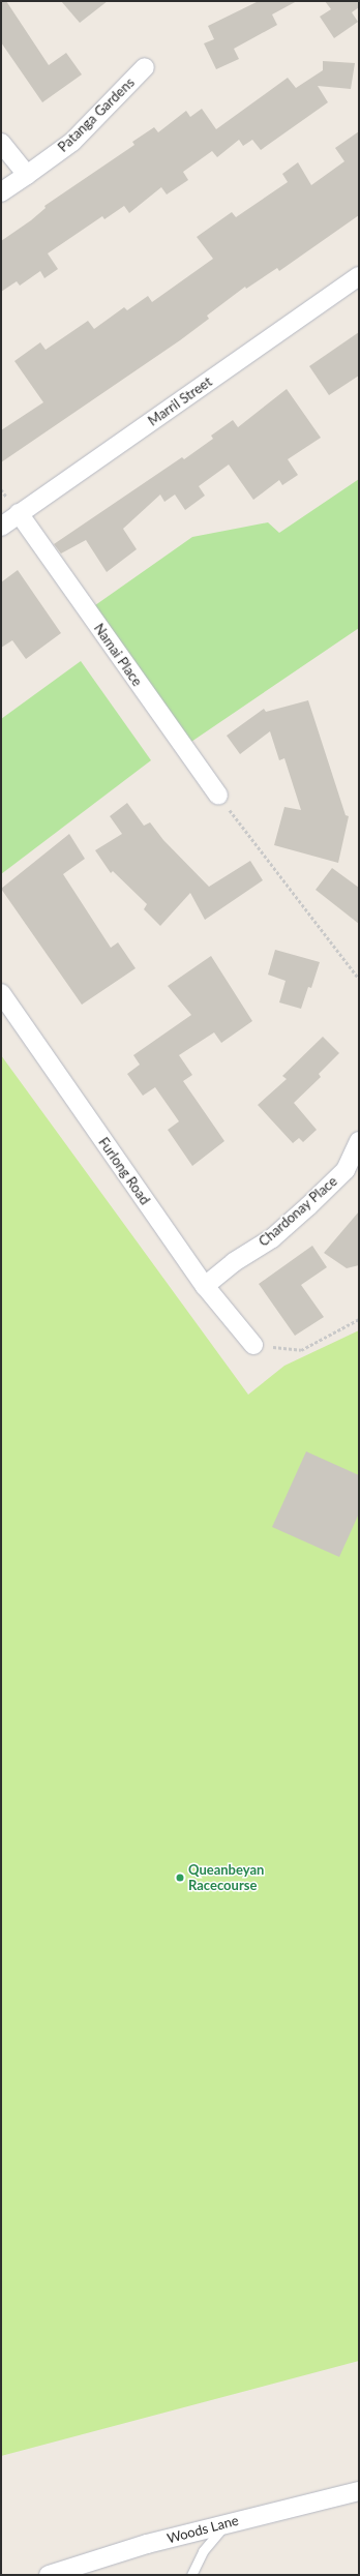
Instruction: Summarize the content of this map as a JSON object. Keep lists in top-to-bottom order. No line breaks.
{"streets":{"street":["Patanga Gardens","Marril Street","Namai Place","Furlong Road","Chardonay Place","Woods Lane"]},"crossings":[["Marril Street","Namai Place"],["Furlong Road","Chardonay Place"]],"places":["Queanbeyan Racecourse"]}
